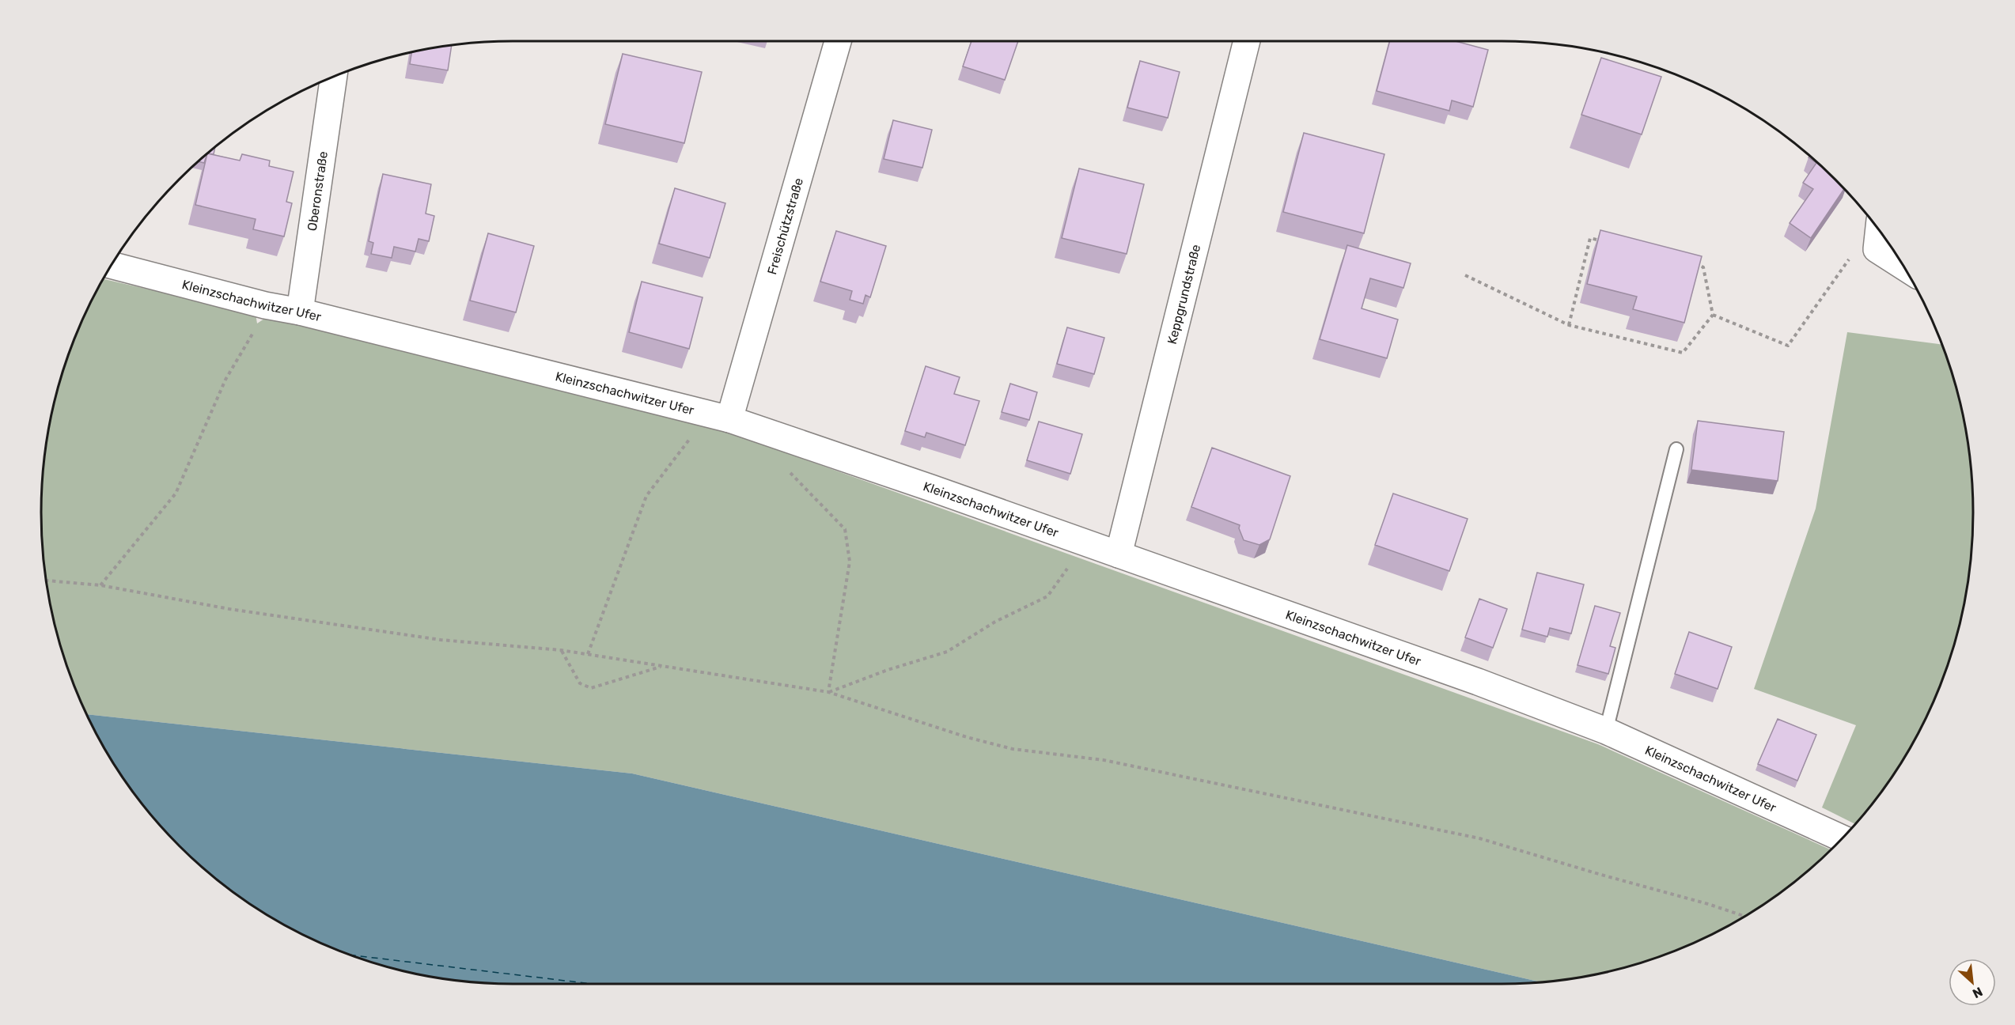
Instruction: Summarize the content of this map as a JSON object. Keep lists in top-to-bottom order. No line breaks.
{"streets":{"street":["Oberonstraße","Freischützstraße","Keppgrundstraße","Kleinzschachwitzer Ufer"]},"crossings":[["Oberonstraße","Kleinzschachwitzer Ufer"],["Freischützstraße","Kleinzschachwitzer Ufer"],["Keppgrundstraße","Kleinzschachwitzer Ufer"]],"north":"bottom right"}
